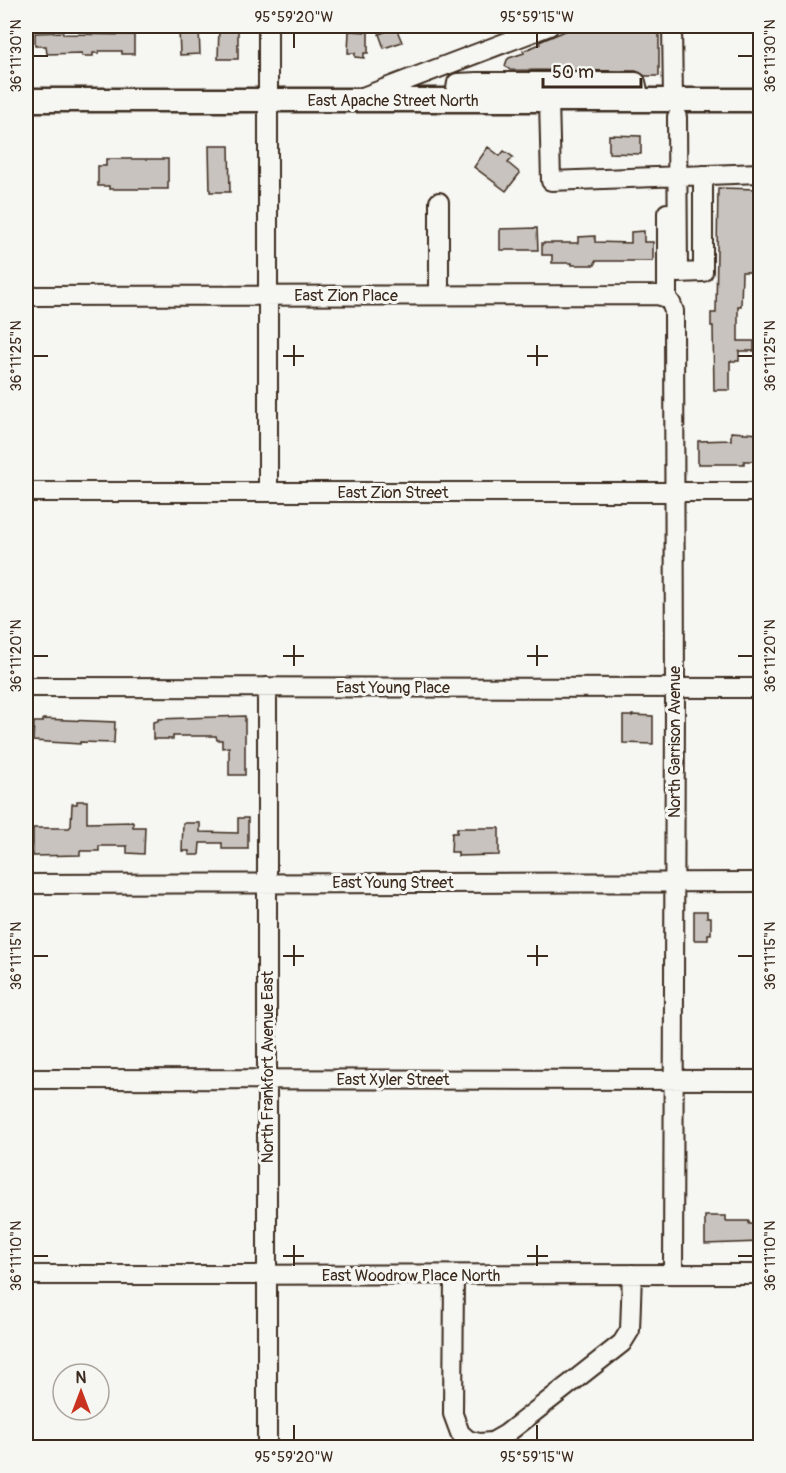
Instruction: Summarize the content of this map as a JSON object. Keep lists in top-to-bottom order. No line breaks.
{"streets":{"main road":["East Apache Street North"],"street":["East Zion Place","East Zion Street","East Young Place","North Garrison Avenue","East Young Street","North Frankfort Avenue East","East Xyler Street","East Woodrow Place North"]},"crossings":[["East Zion Place","North Garrison Avenue"],["East Zion Street","North Garrison Avenue"],["East Young Place","North Garrison Avenue"],["East Young Place","North Frankfort Avenue East"],["North Garrison Avenue","East Young Street"],["North Garrison Avenue","East Xyler Street"],["North Garrison Avenue","East Woodrow Place North"],["East Young Street","North Frankfort Avenue East"],["North Frankfort Avenue East","East Xyler Street"],["North Frankfort Avenue East","East Woodrow Place North"]],"scale_bar":"50 m","north":"top","coordinates":["95°59'20\"W","95°59'15\"W","36°11'30\"N","36°11'25\"N","36°11'20\"N","36°11'15\"N","36°11'10\"N"]}
